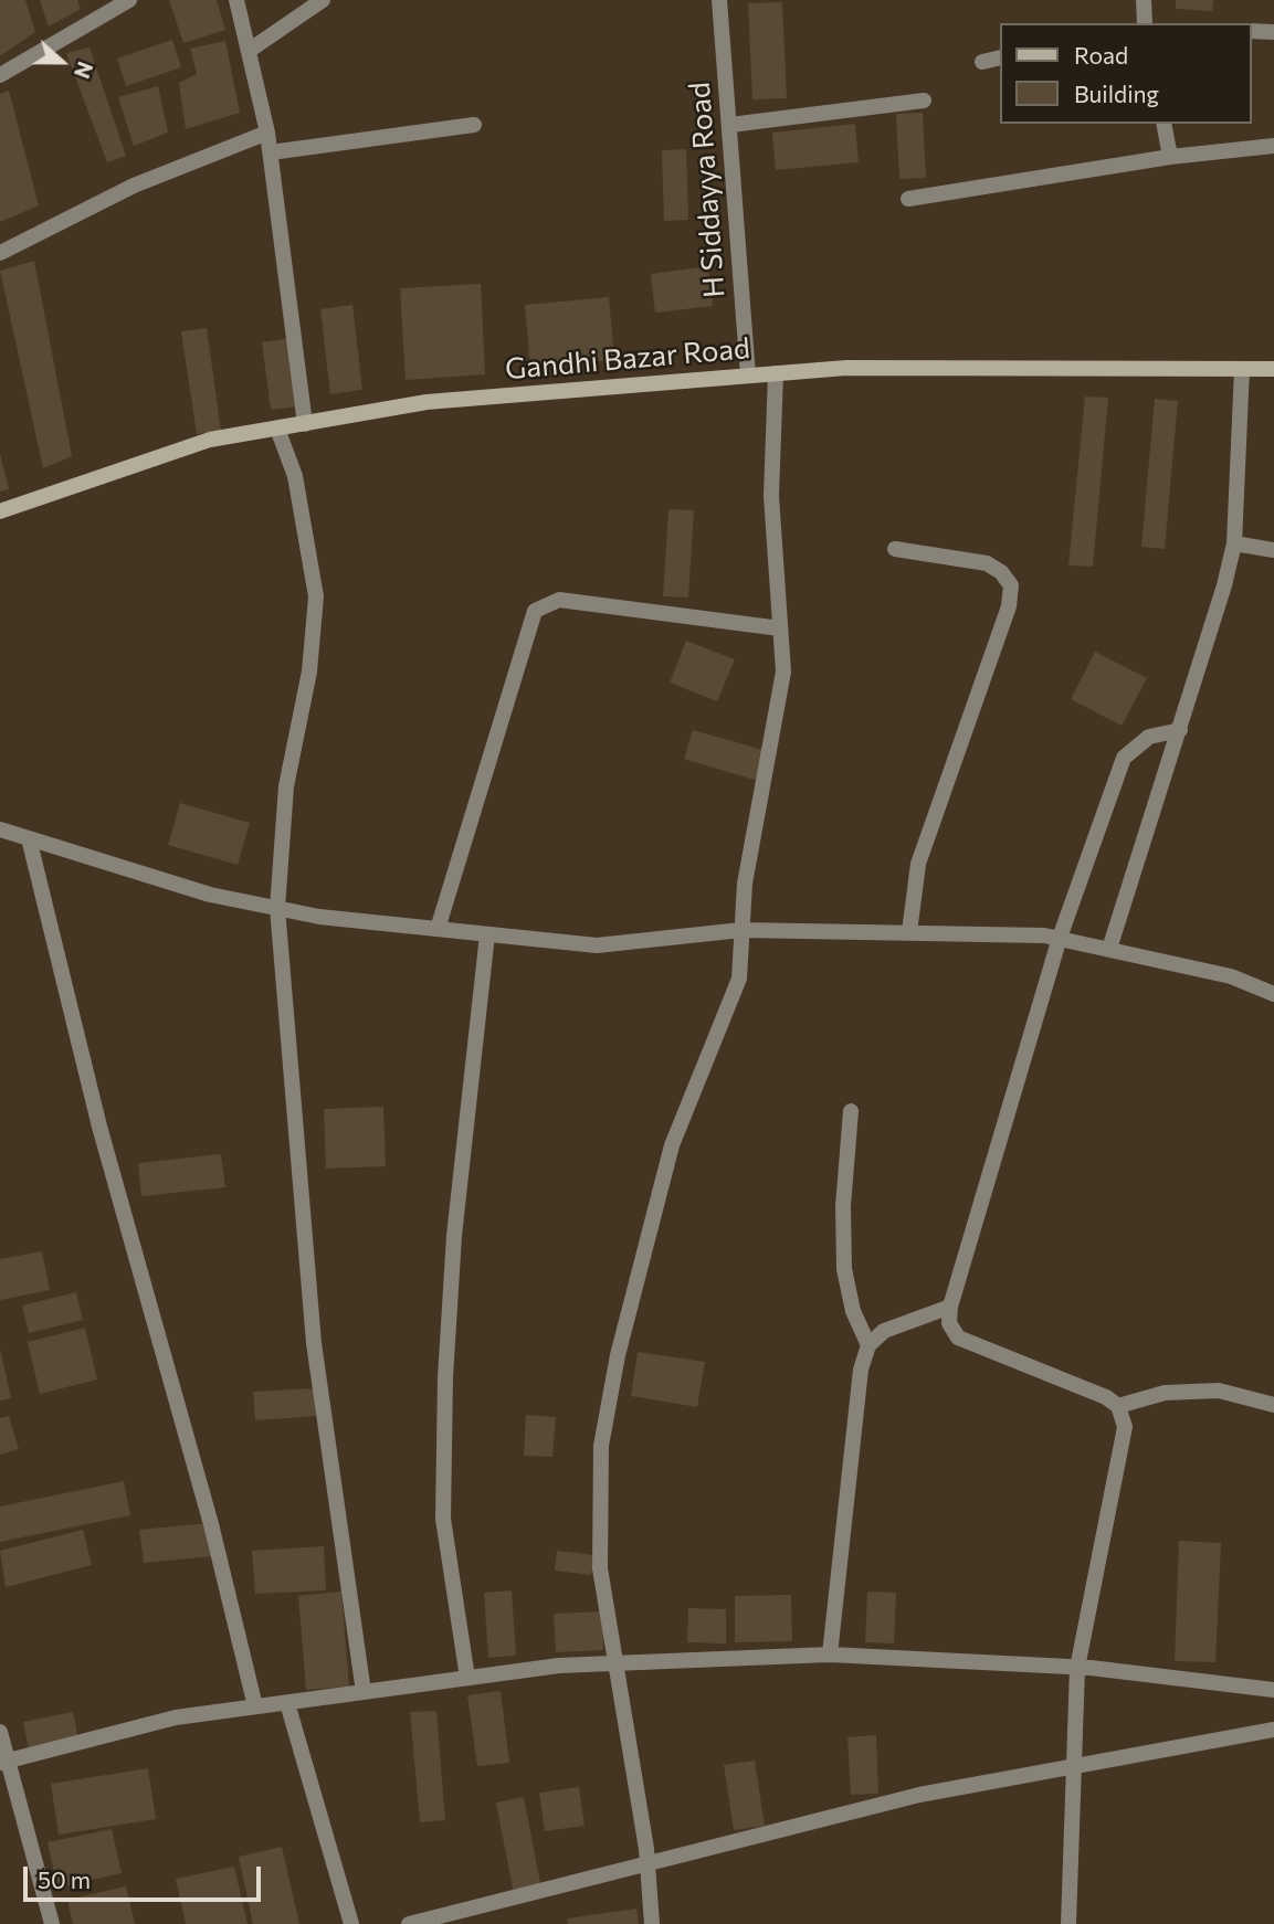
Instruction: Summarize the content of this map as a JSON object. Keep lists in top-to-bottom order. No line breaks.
{"streets":{"main road":["Gandhi Bazar Road"],"street":["H Siddayya Road"]},"crossings":[["H Siddayya Road","Gandhi Bazar Road"]],"legend":["Road","Building"],"scale_bar":"50 m","north":"right"}
